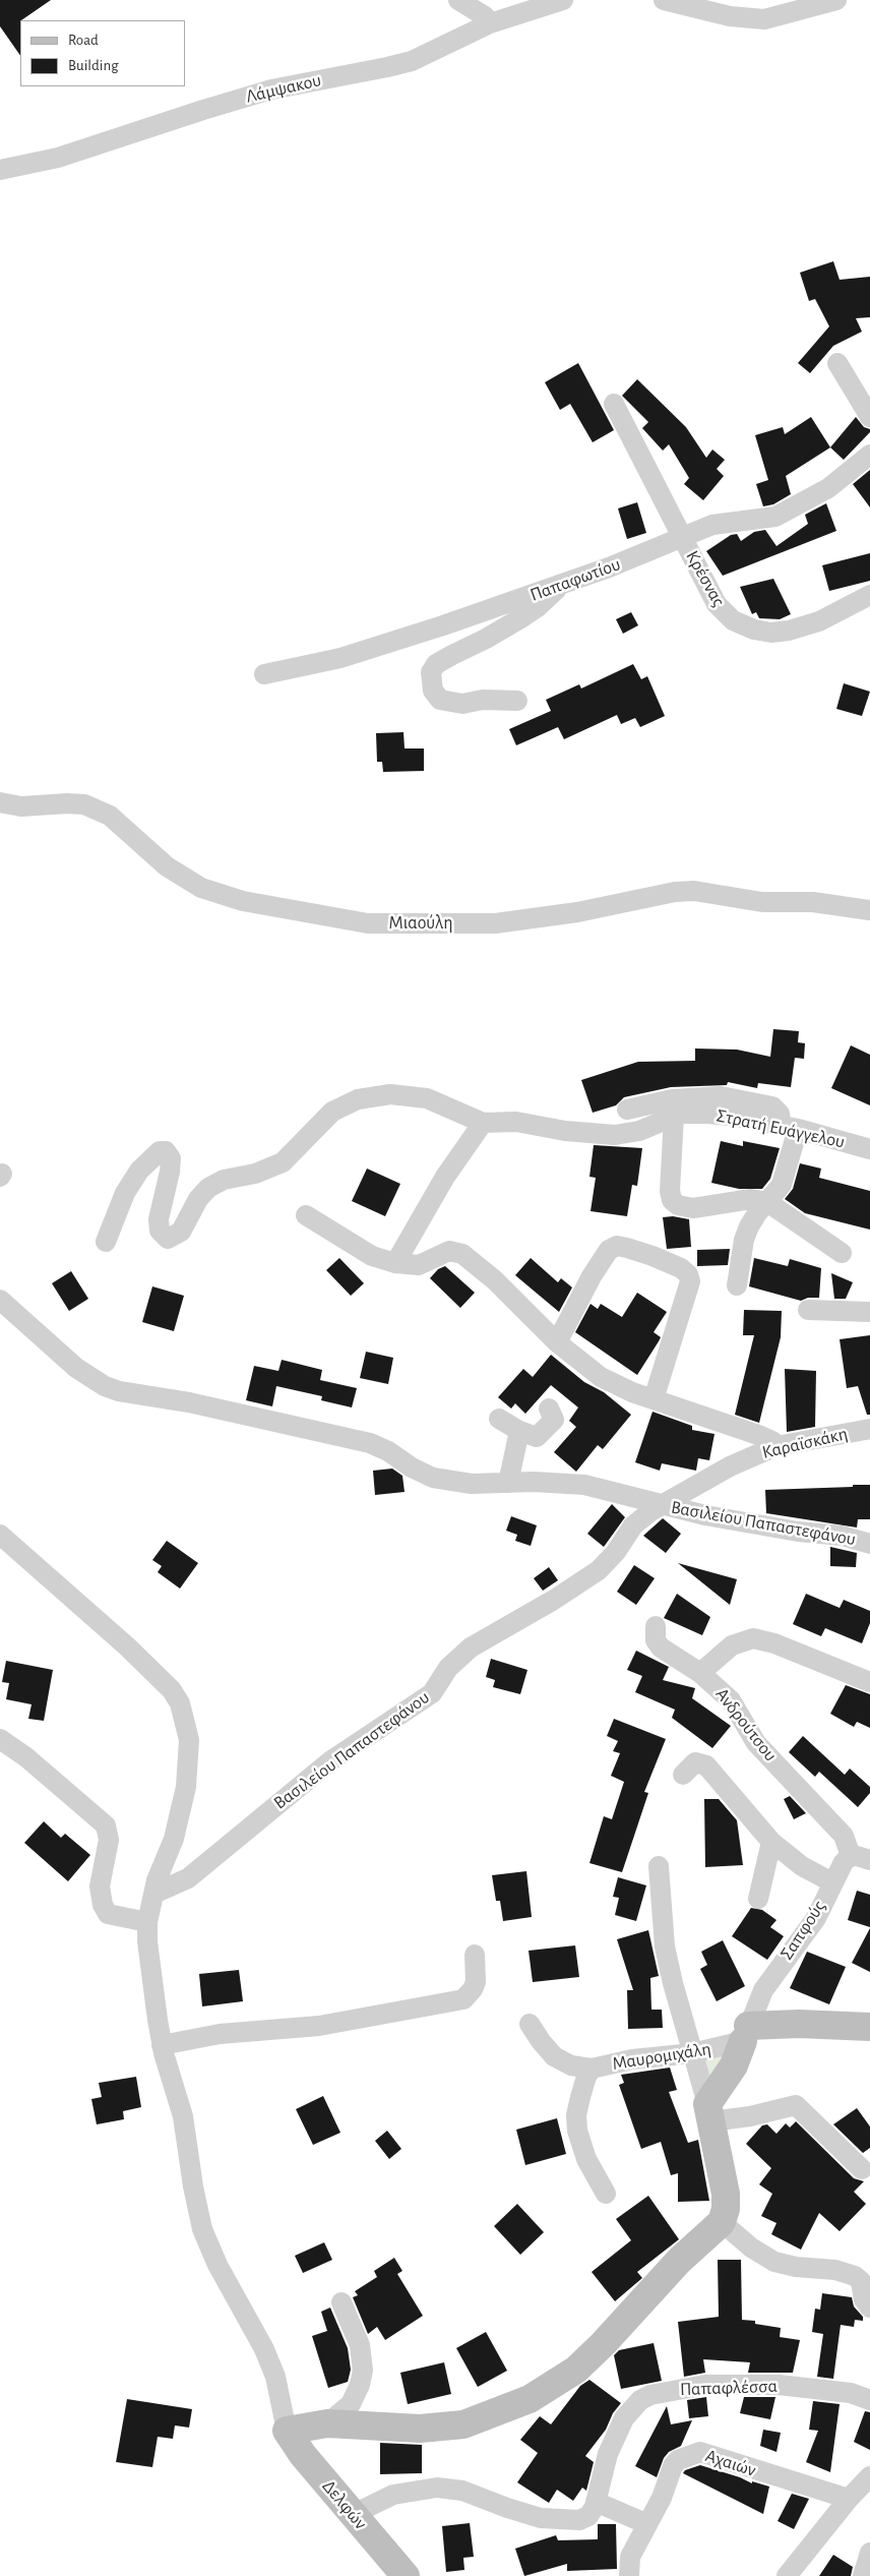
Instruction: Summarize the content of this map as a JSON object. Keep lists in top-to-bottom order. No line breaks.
{"streets":{"street":["Λάμψακου","Κρέσνας","Παπαφωτίου","Μιαούλη","Στρατή Ευάγγελου","Καραϊσκάκη","Βασιλείου Παπαστεφάνου","Ανδρούτσου","Σαπφούς","Μαυρομιχάλη","Παπαφλέσσα","Αχαιών","Δελφών"]},"crossings":[["Κρέσνας","Παπαφωτίου"],["Καραϊσκάκη","Βασιλείου Παπαστεφάνου"],["Ανδρούτσου","Σαπφούς"],["Σαπφούς","Μαυρομιχάλη"],["Παπαφλέσσα","Δελφών"]],"legend":["Road","Building"]}
